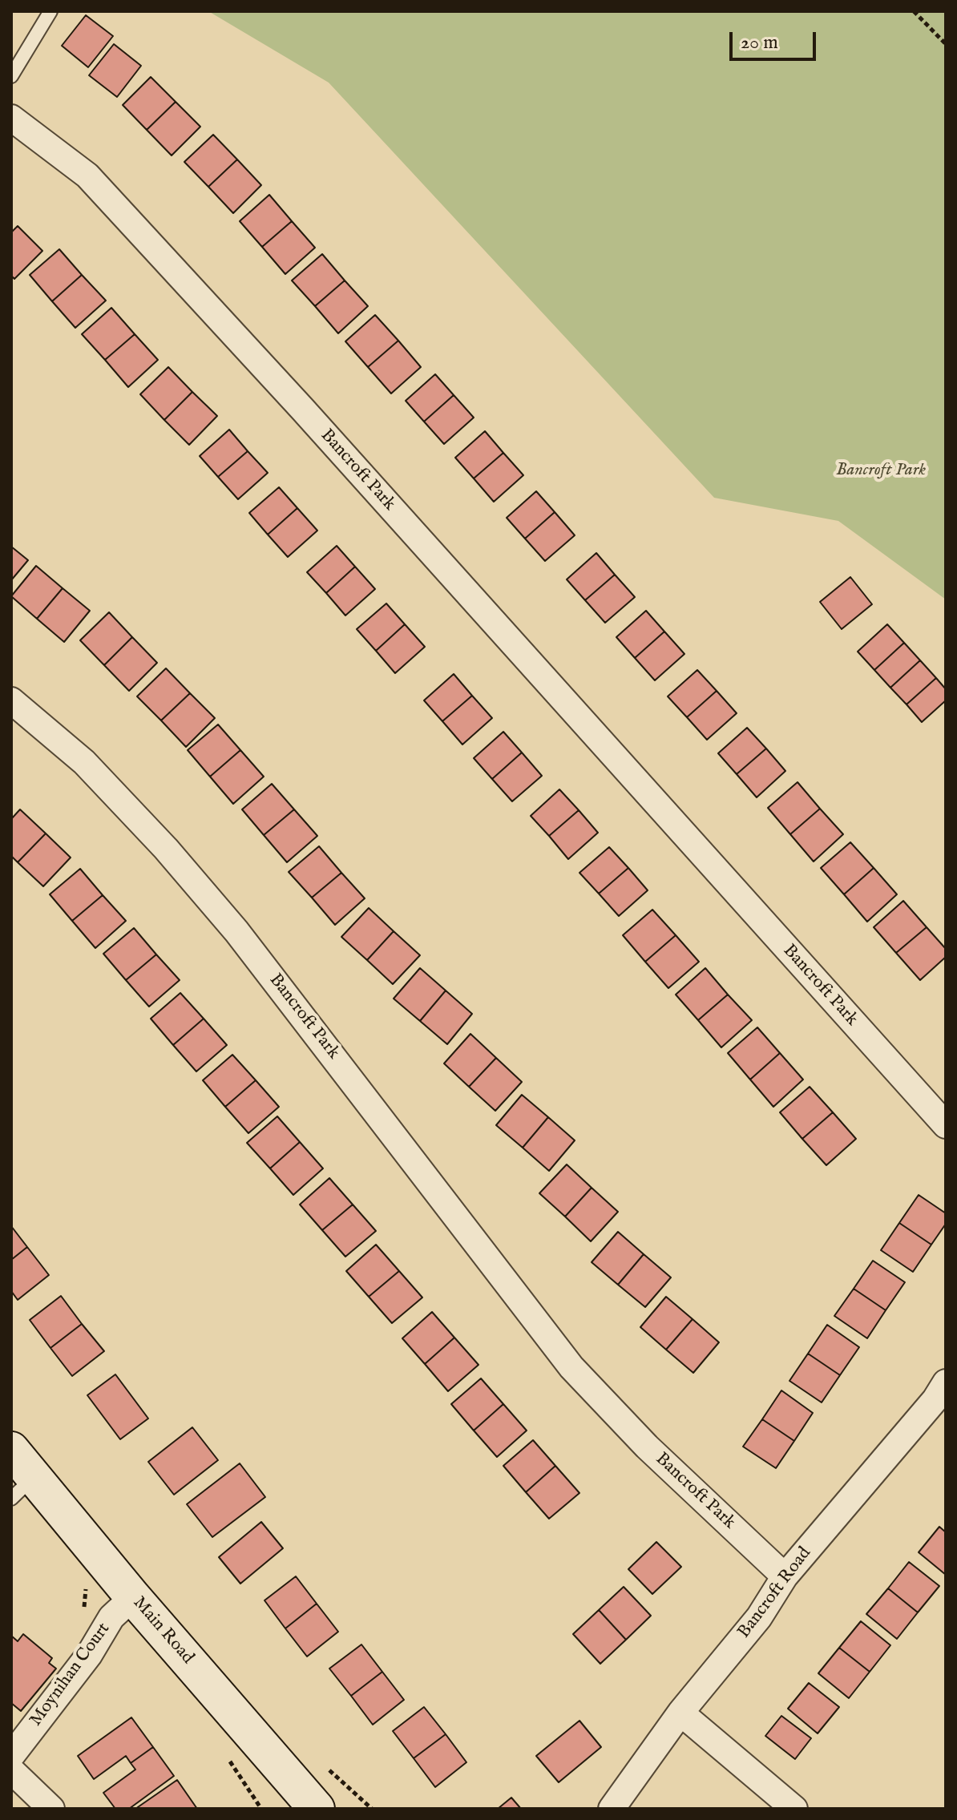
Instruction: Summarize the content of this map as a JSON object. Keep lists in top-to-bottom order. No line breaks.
{"streets":{"street":["Bancroft Park","Bancroft Road","Main Road","Moynihan Court"]},"crossings":[["Bancroft Park","Bancroft Road"],["Main Road","Moynihan Court"]],"parks":["Bancroft Park"],"scale_bar":"20 m"}
